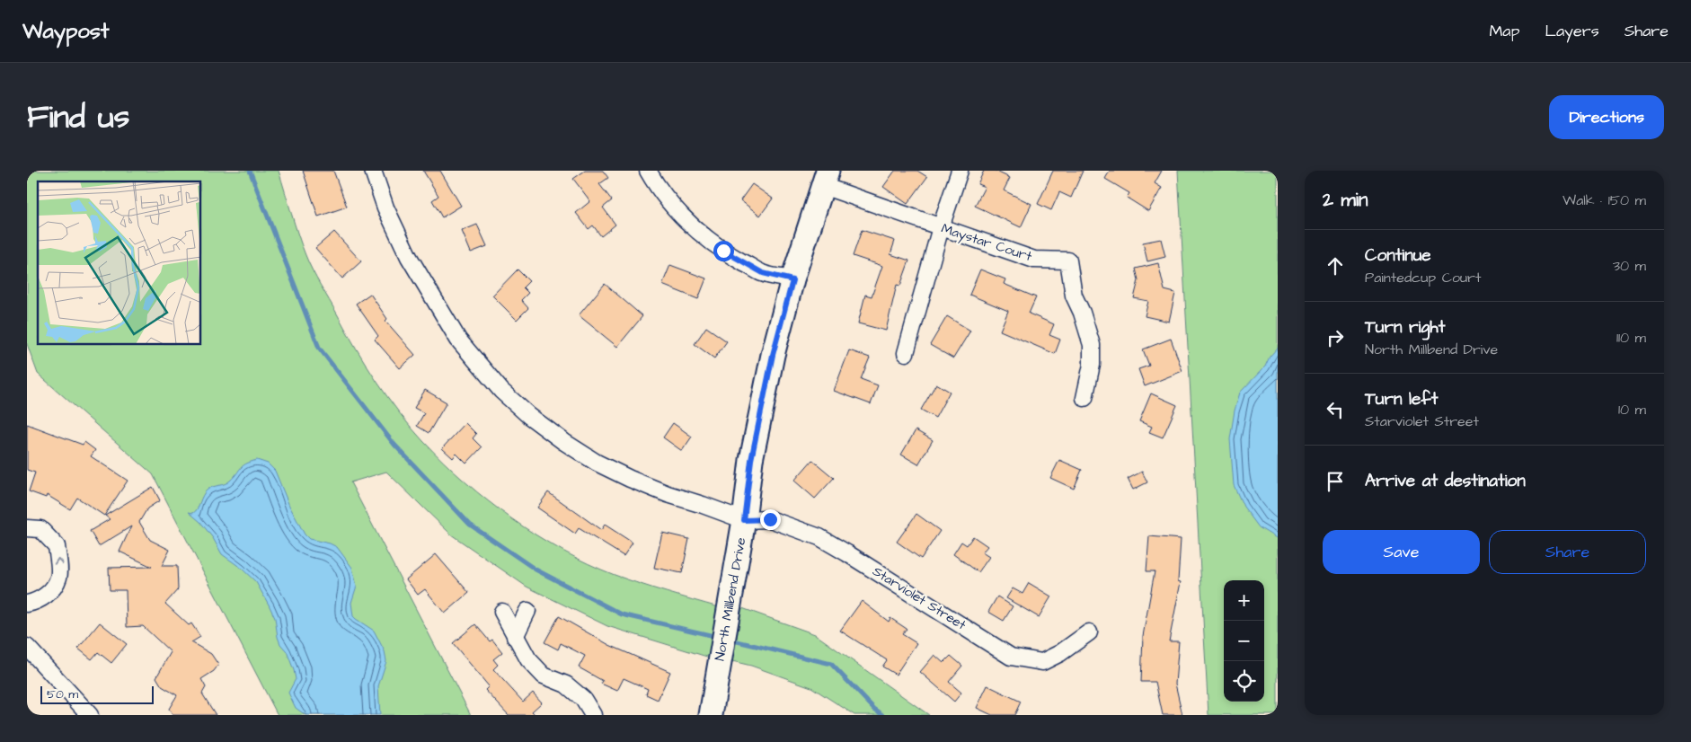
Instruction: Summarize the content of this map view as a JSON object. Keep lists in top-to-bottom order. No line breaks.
{"streets":{"street":["Maystar Court","Starviolet Street","North Millbend Drive"]},"crossings":[["Maystar Court","North Millbend Drive"],["Starviolet Street","North Millbend Drive"]],"scale_bar":"50 m","page":{"header":"Waypost","nav":["Map","Layers","Share"],"title":"Find us","buttons":["Directions",["Save","Share"]],"heading":["2 min","Walk · 150 m"],"list":[["Continue","Paintedcup Court","30 m"],["Turn right","North Millbend Drive","110 m"],["Turn left","Starviolet Street","10 m"],"Arrive at destination"],"map_buttons":["+","−"],"scale":"50 m"}}
